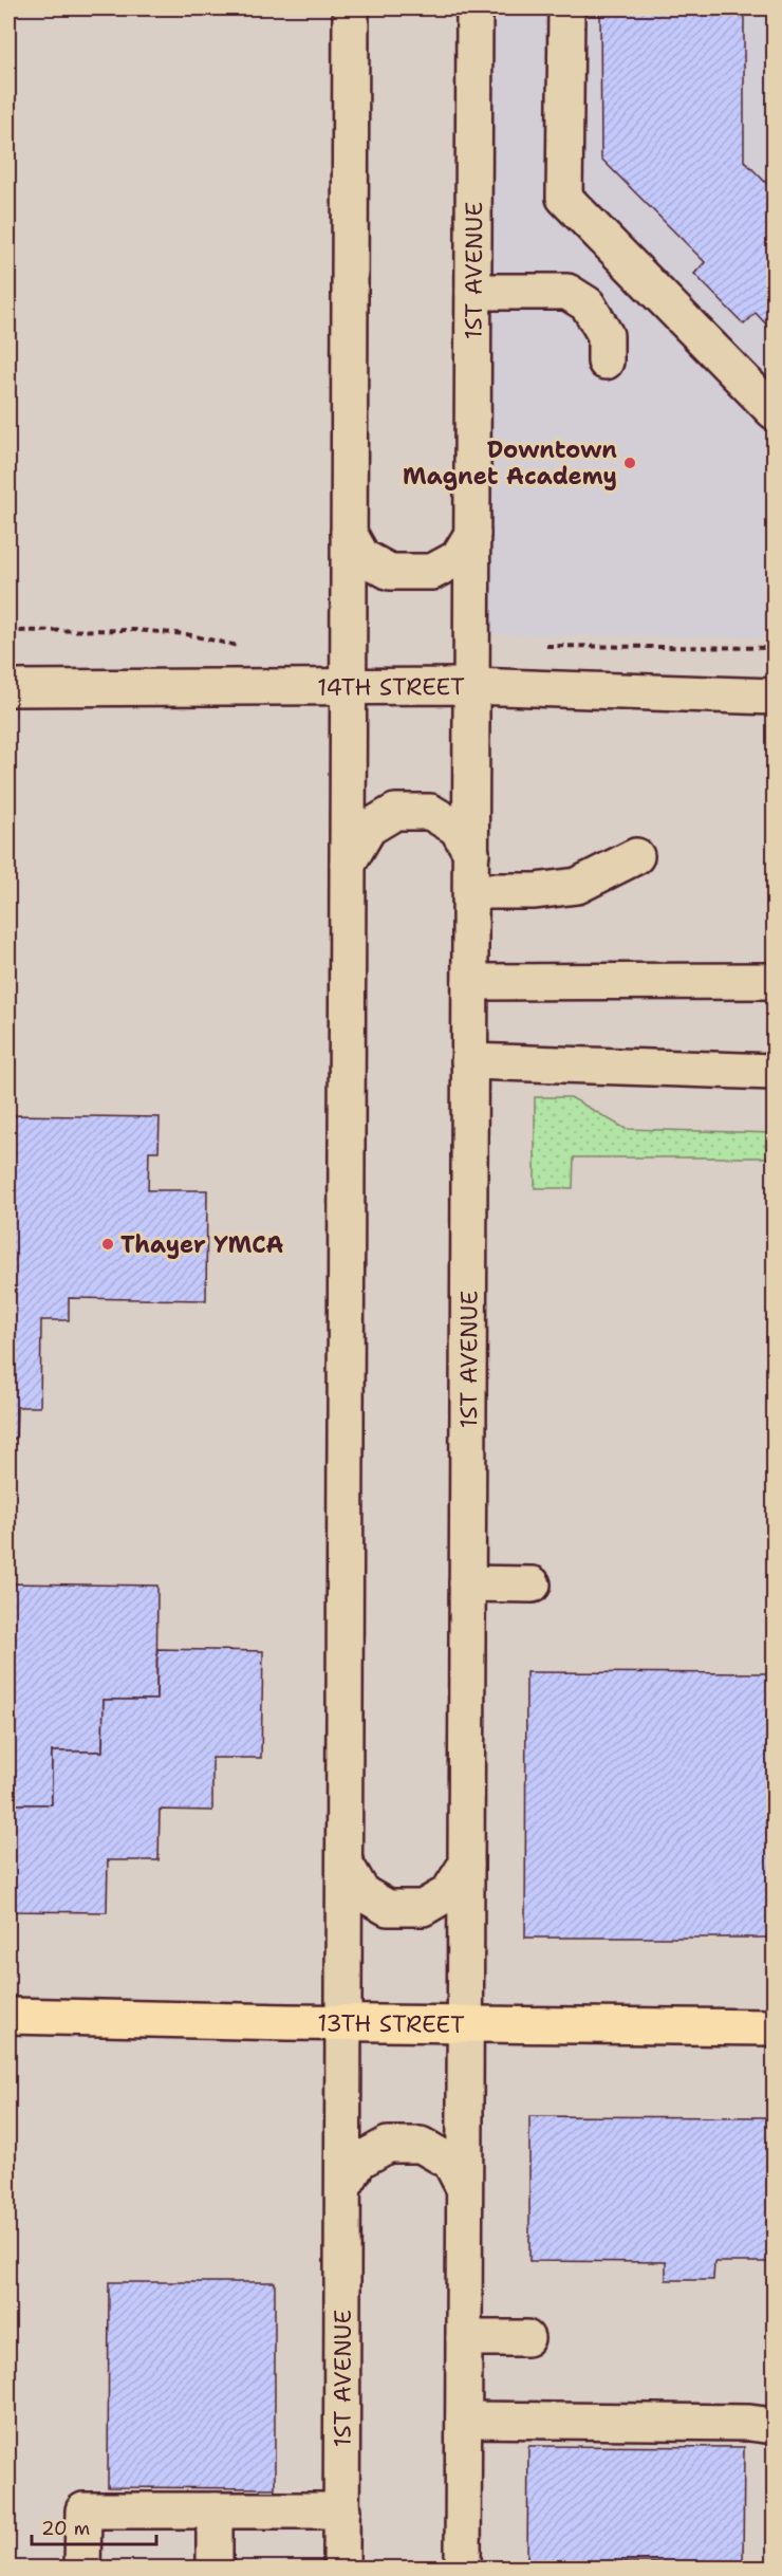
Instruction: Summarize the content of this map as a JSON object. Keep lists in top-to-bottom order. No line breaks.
{"streets":{"main road":["13TH STREET"],"street":["1ST AVENUE","14TH STREET"]},"crossings":[["1ST AVENUE","14TH STREET"],["1ST AVENUE","13TH STREET"]],"places":["Downtown Magnet Academy","Thayer YMCA"],"scale_bar":"20 m"}
